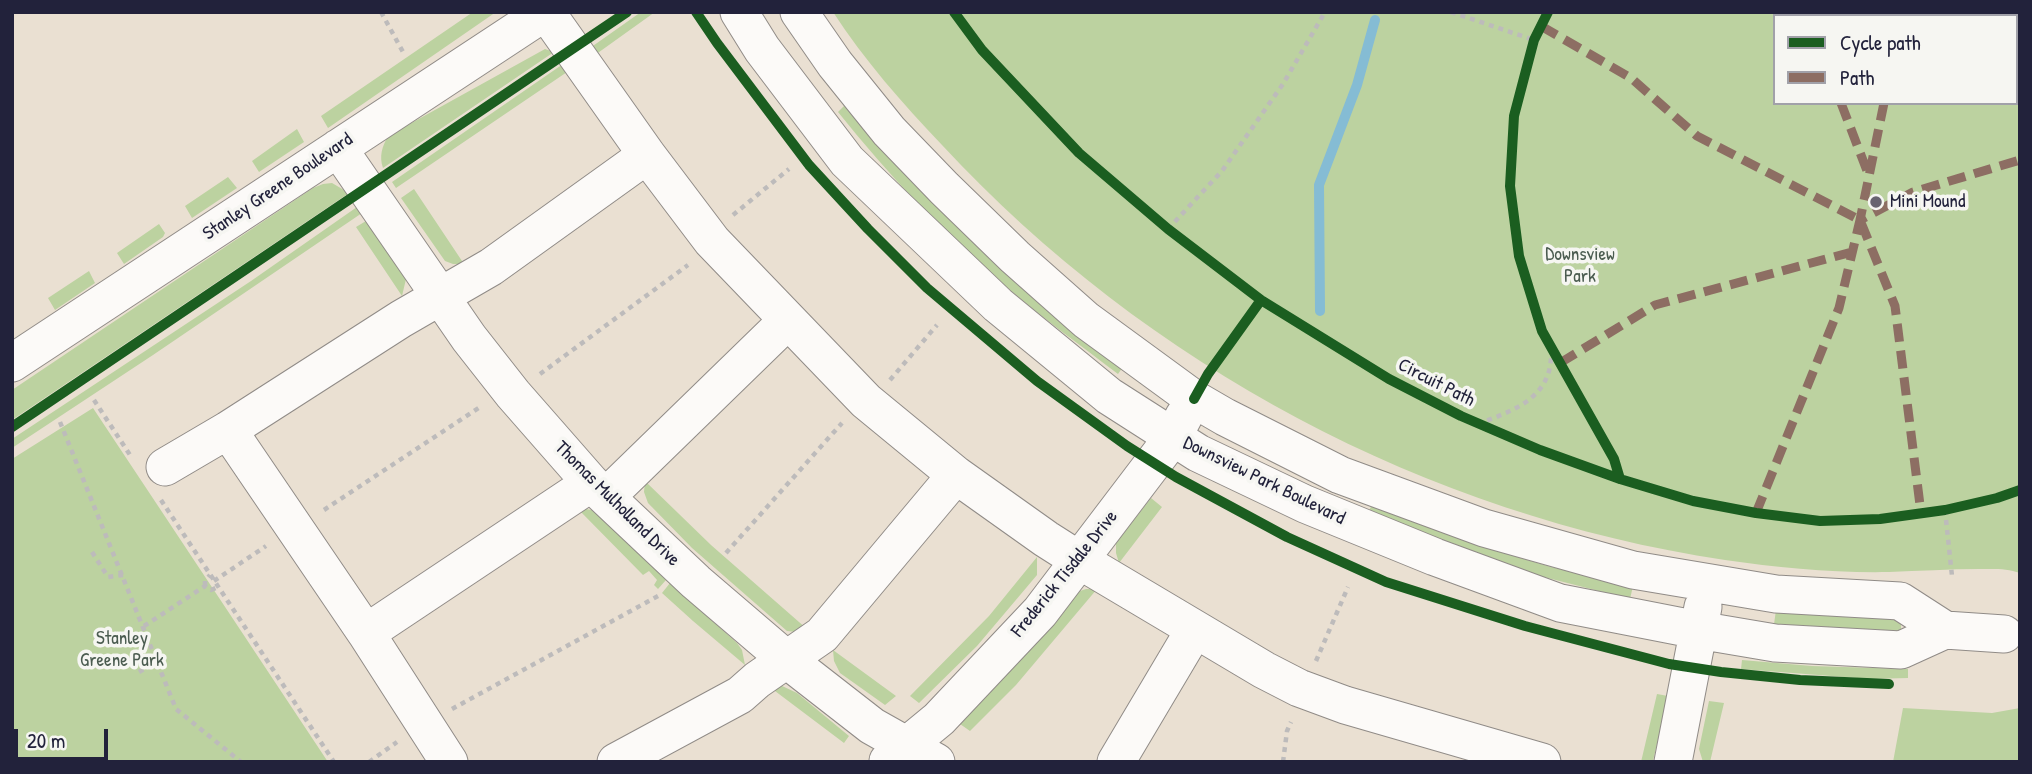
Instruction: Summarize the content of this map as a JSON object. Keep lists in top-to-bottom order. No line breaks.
{"streets":{"street":["Stanley Greene Boulevard","Downsview Park Boulevard","Thomas Mulholland Drive","Frederick Tisdale Drive"],"cycle path":["Circuit Path"]},"crossings":[["Stanley Greene Boulevard","Thomas Mulholland Drive"],["Downsview Park Boulevard","Frederick Tisdale Drive"],["Thomas Mulholland Drive","Frederick Tisdale Drive"]],"parks":["Downsview Park","Stanley Greene Park"],"places":["Mini Mound"],"legend":["Cycle path","Path"],"scale_bar":"20 m"}
